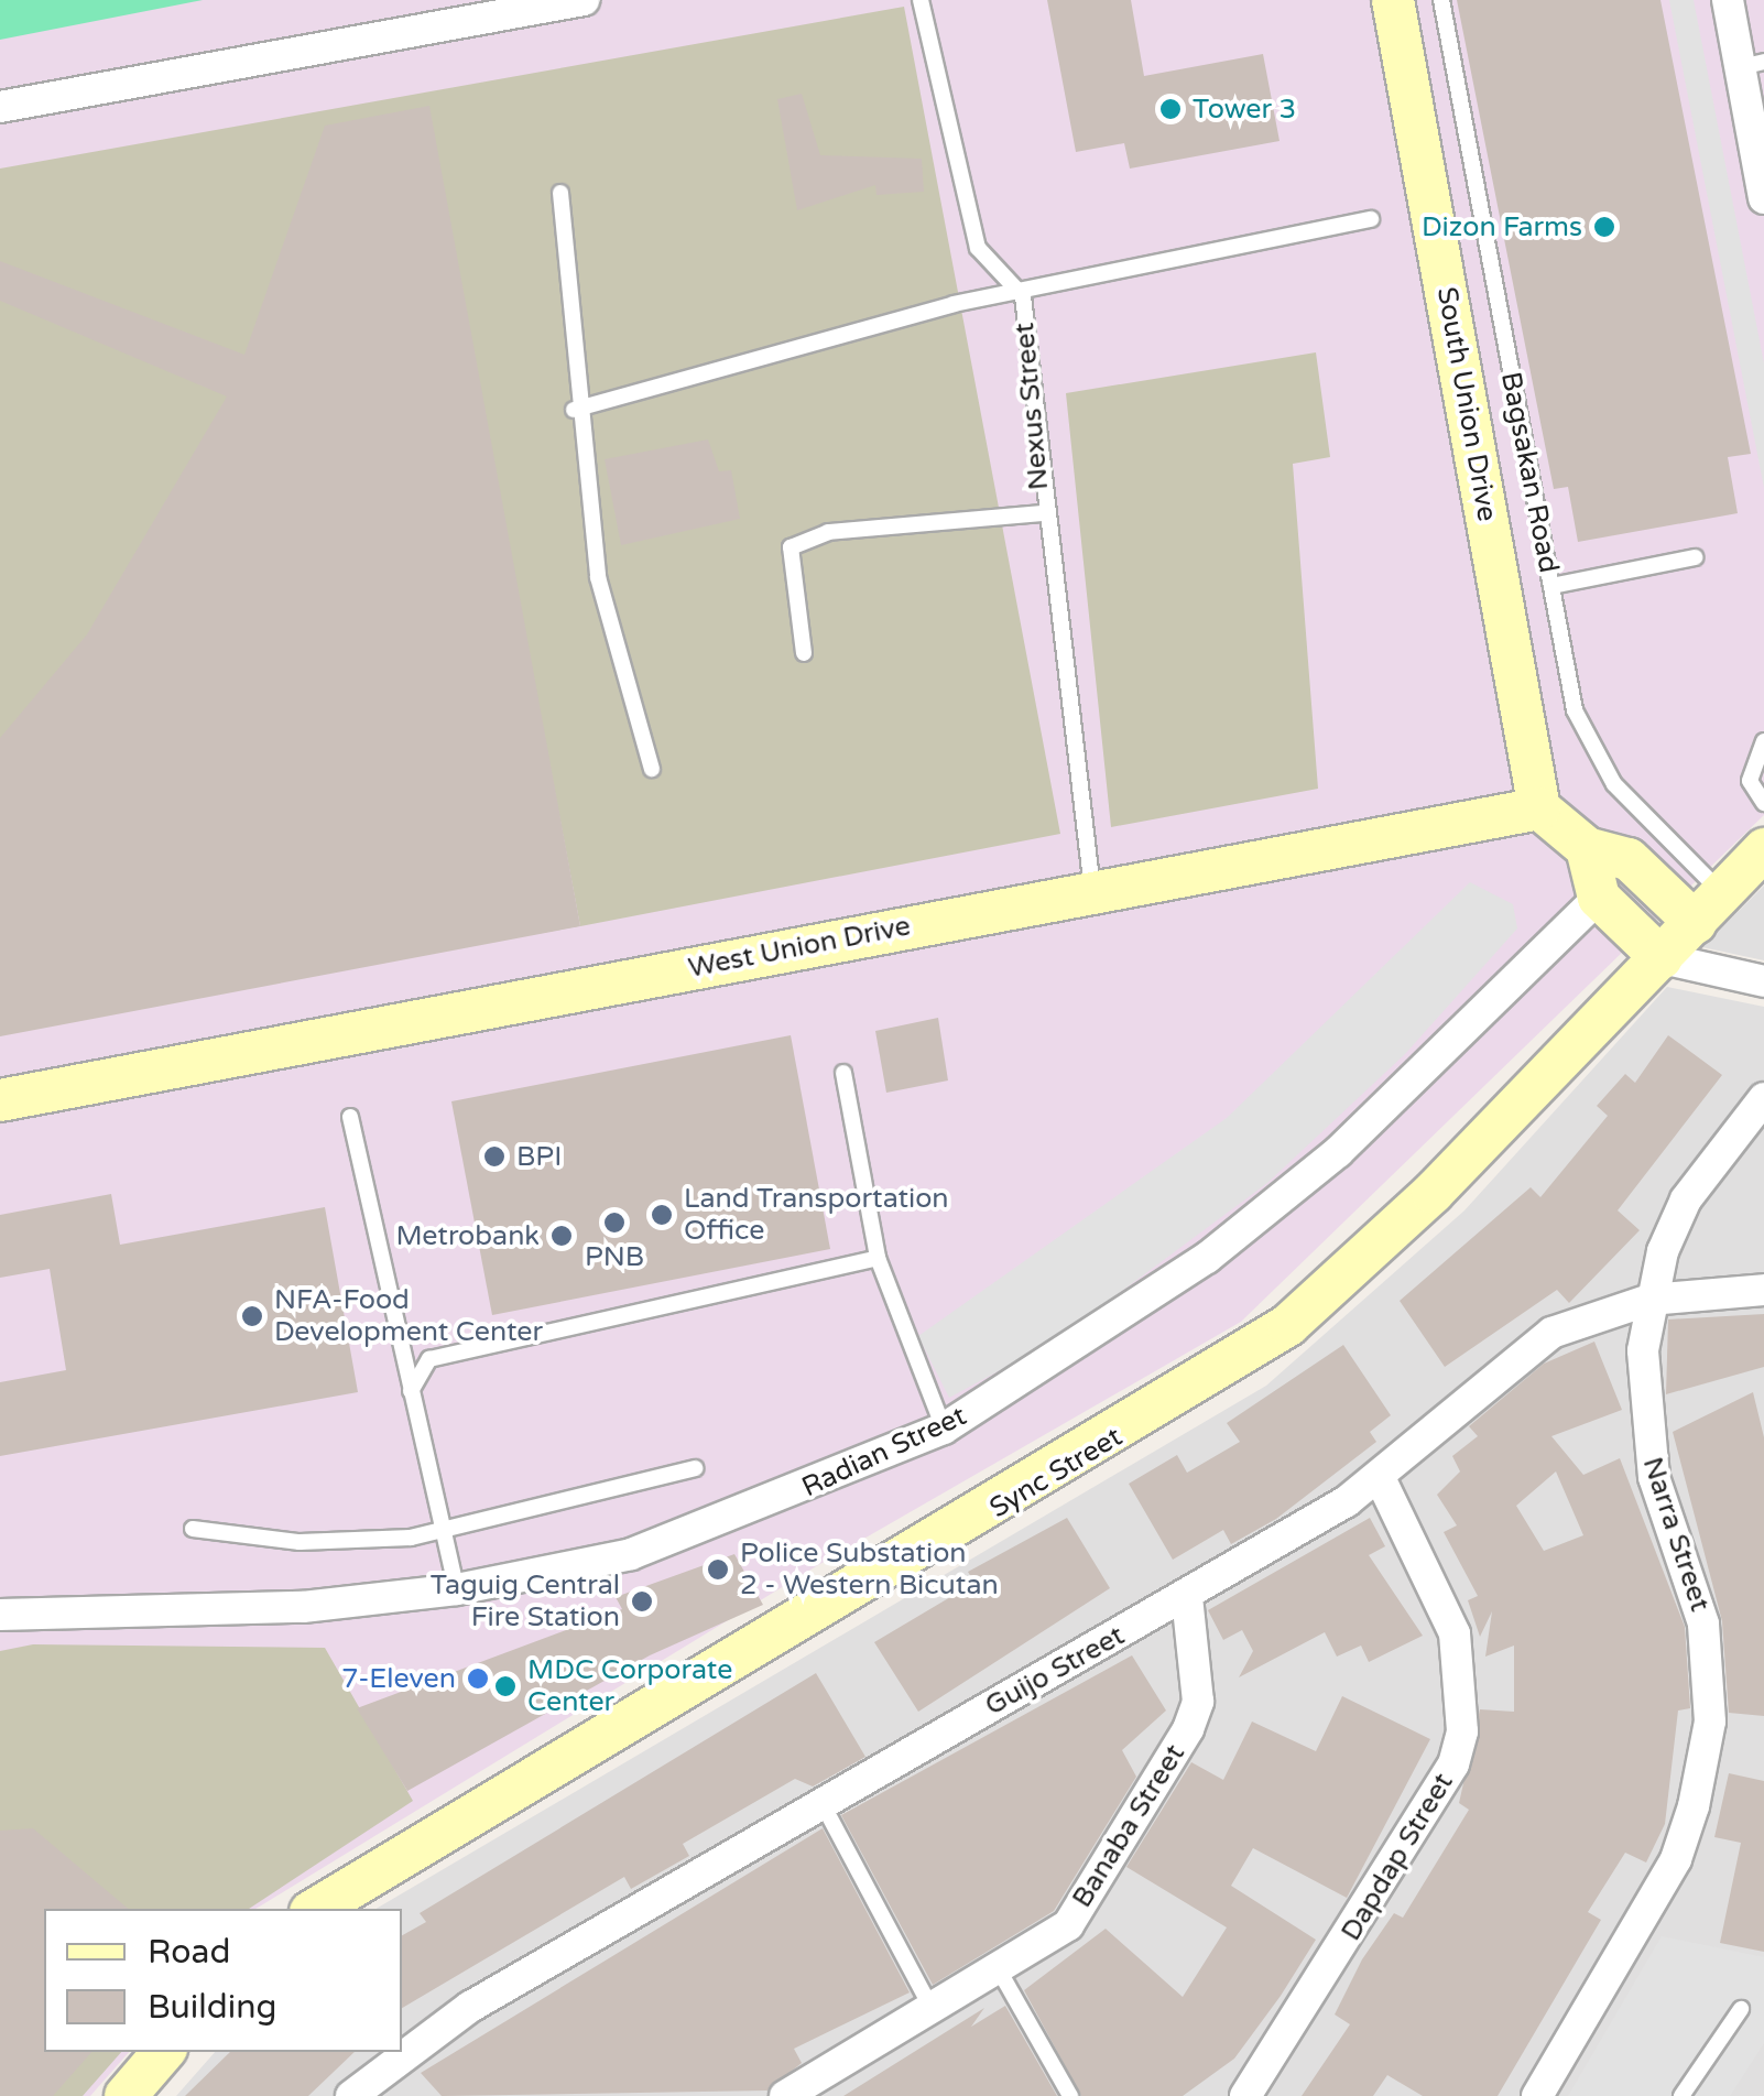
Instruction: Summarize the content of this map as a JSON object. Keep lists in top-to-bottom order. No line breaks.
{"streets":{"street":["South Union Drive","West Union Drive","Radian Street","Sync Street","Narra Street","Guijo Street","Banaba Street","Dapdap Street"],"lane":["Nexus Street","Bagsakan Road"]},"crossings":[["South Union Drive","West Union Drive"],["Nexus Street","West Union Drive"],["Bagsakan Road","Sync Street"],["Narra Street","Guijo Street"],["Guijo Street","Banaba Street"],["Guijo Street","Dapdap Street"]],"places":["Tower 3","Dizon Farms","BPI","Land Transportation Office","PNB","Metrobank","NFA-Food Development Center","Police Substation 2 - Western Bicutan","Taguig Central Fire Station","7-Eleven","MDC Corporate Center"],"legend":["Road","Building"]}
